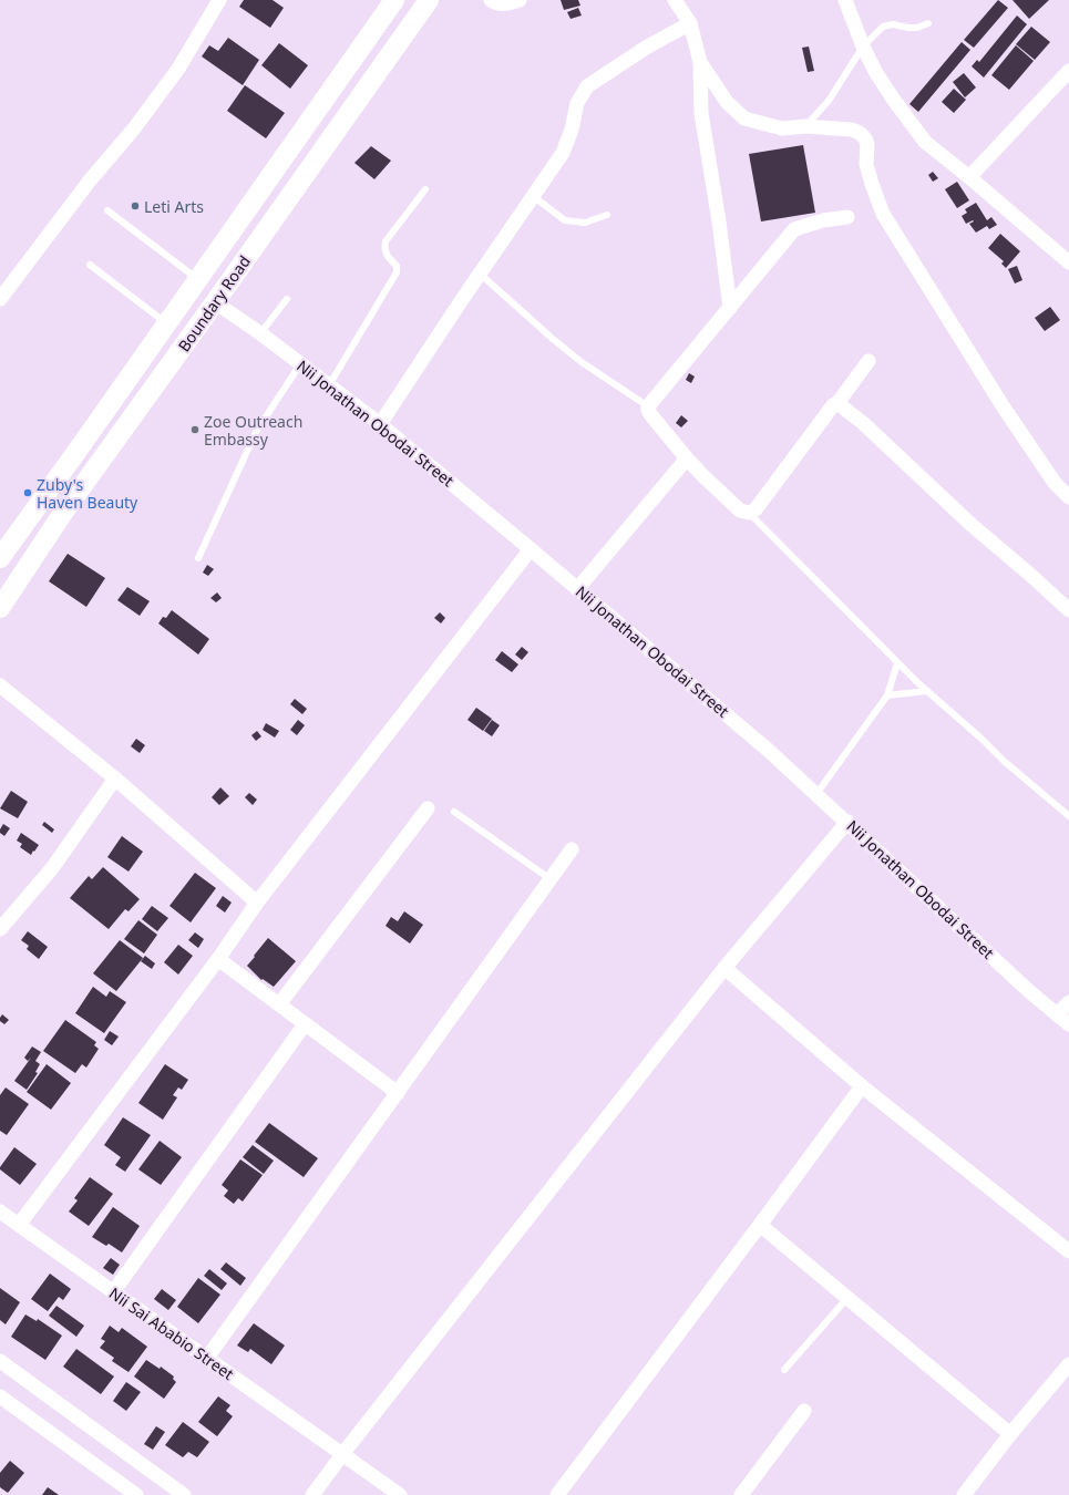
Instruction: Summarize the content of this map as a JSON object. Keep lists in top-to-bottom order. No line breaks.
{"streets":{"main road":["Boundary Road"],"street":["Nii Jonathan Obodai Street","Nii Sai Ababio Street"]},"crossings":[["Boundary Road","Nii Jonathan Obodai Street"]],"places":["Leti Arts","Zoe Outreach Embassy","Zuby's Haven Beauty"]}
